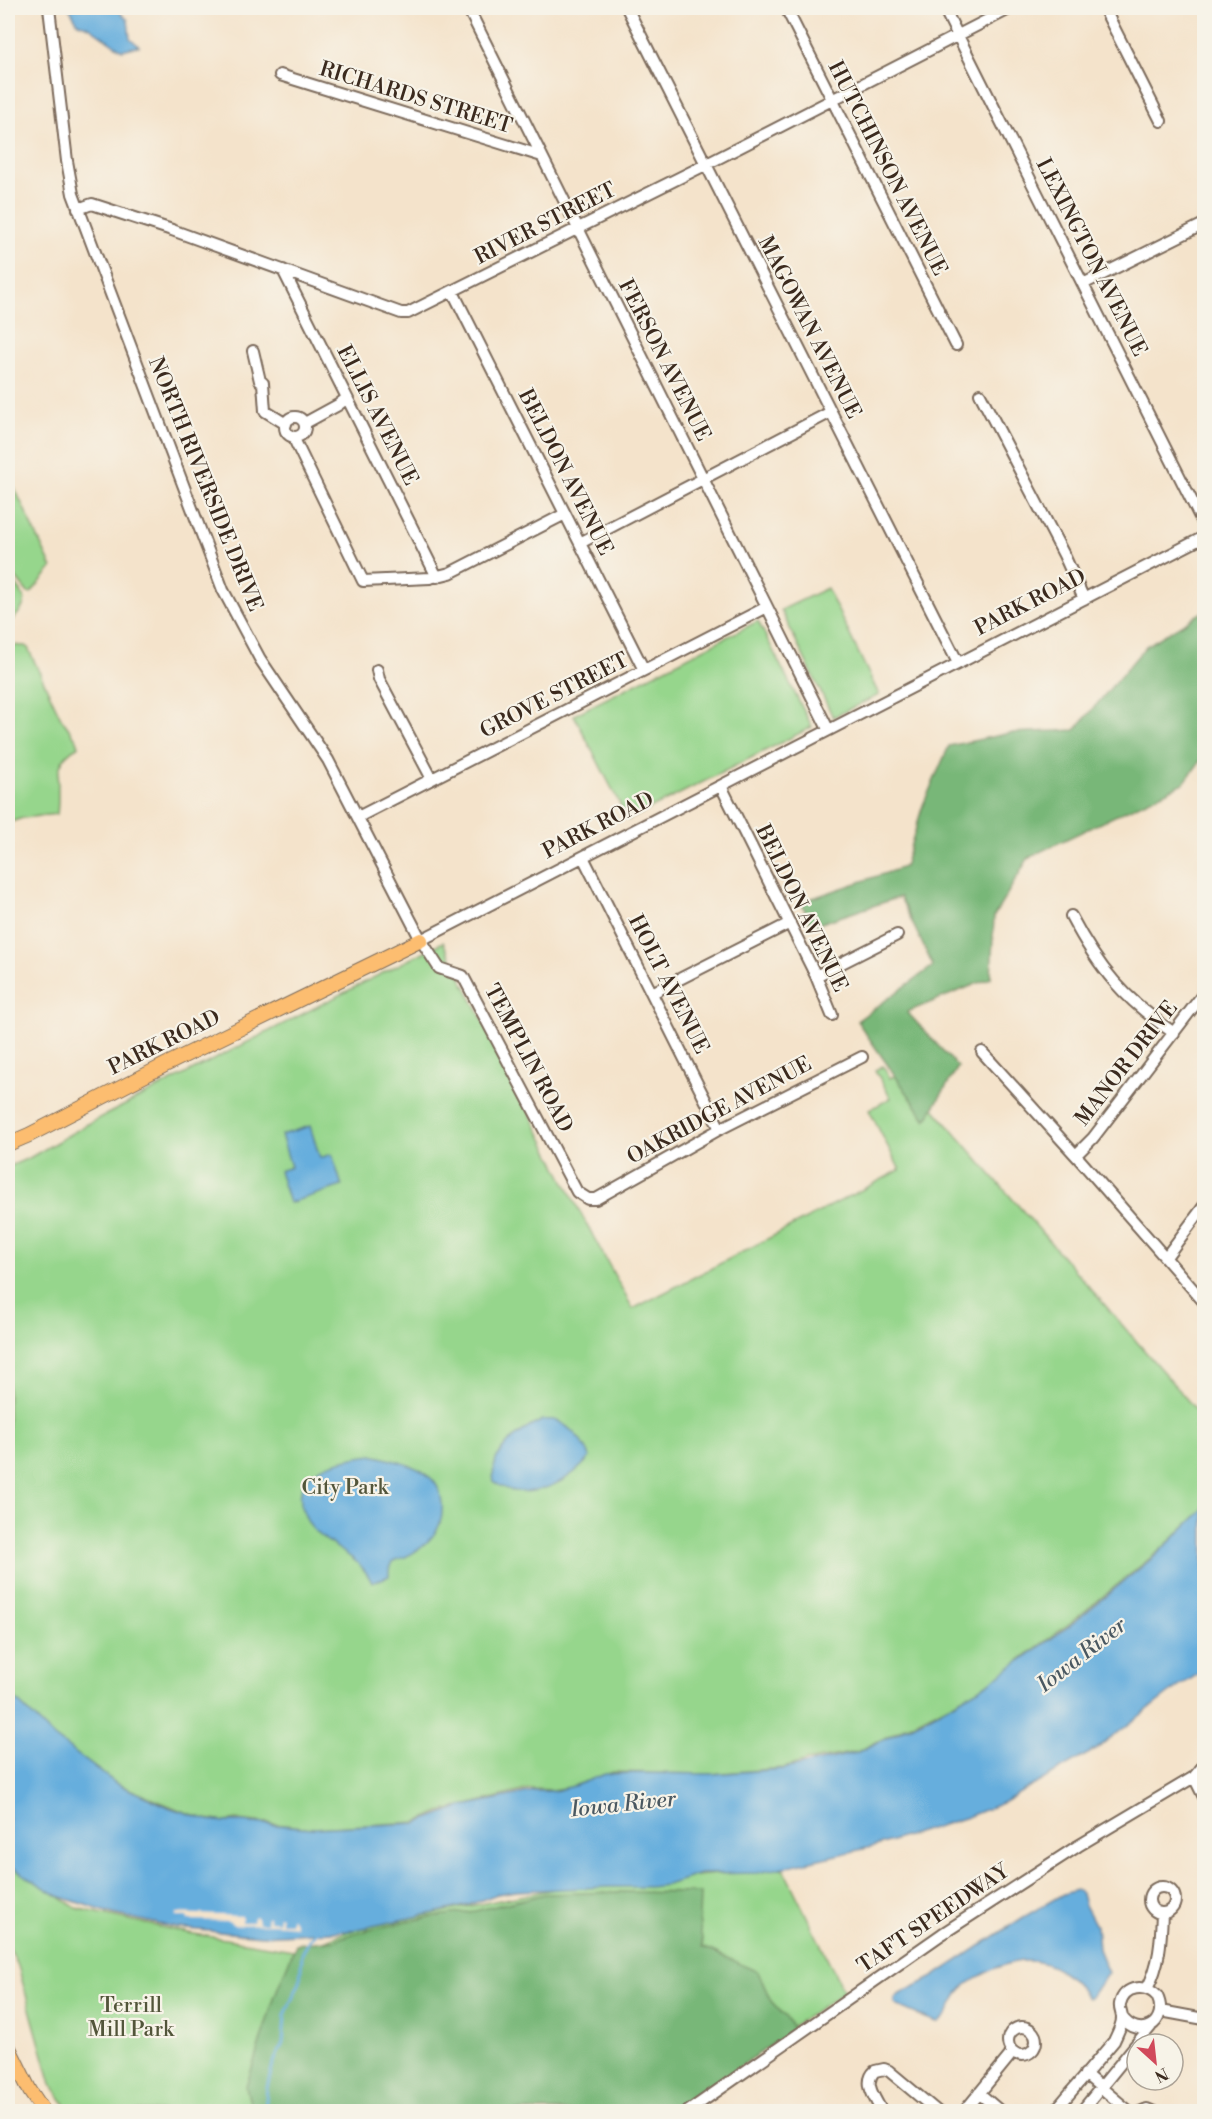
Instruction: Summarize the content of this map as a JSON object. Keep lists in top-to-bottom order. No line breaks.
{"streets":{"main road":["PARK ROAD"],"street":["RICHARDS STREET","HUTCHINSON AVENUE","RIVER STREET","LEXINGTON AVENUE","MAGOWAN AVENUE","FERSON AVENUE","ELLIS AVENUE","BELDON AVENUE","NORTH RIVERSIDE DRIVE","GROVE STREET","HOLT AVENUE","TEMPLIN ROAD","MANOR DRIVE","OAKRIDGE AVENUE","TAFT SPEEDWAY"]},"crossings":[["RICHARDS STREET","FERSON AVENUE"],["HUTCHINSON AVENUE","RIVER STREET"],["RIVER STREET","LEXINGTON AVENUE"],["RIVER STREET","MAGOWAN AVENUE"],["RIVER STREET","FERSON AVENUE"],["RIVER STREET","ELLIS AVENUE"],["RIVER STREET","BELDON AVENUE"],["RIVER STREET","NORTH RIVERSIDE DRIVE"],["MAGOWAN AVENUE","PARK ROAD"],["FERSON AVENUE","PARK ROAD"],["FERSON AVENUE","GROVE STREET"],["BELDON AVENUE","PARK ROAD"],["BELDON AVENUE","GROVE STREET"],["NORTH RIVERSIDE DRIVE","PARK ROAD"],["NORTH RIVERSIDE DRIVE","GROVE STREET"],["NORTH RIVERSIDE DRIVE","TEMPLIN ROAD"],["PARK ROAD","HOLT AVENUE"],["PARK ROAD","TEMPLIN ROAD"],["HOLT AVENUE","OAKRIDGE AVENUE"],["TEMPLIN ROAD","OAKRIDGE AVENUE"]],"water":["Iowa River"],"parks":["City Park","Terrill Mill Park"],"north":"bottom right"}
